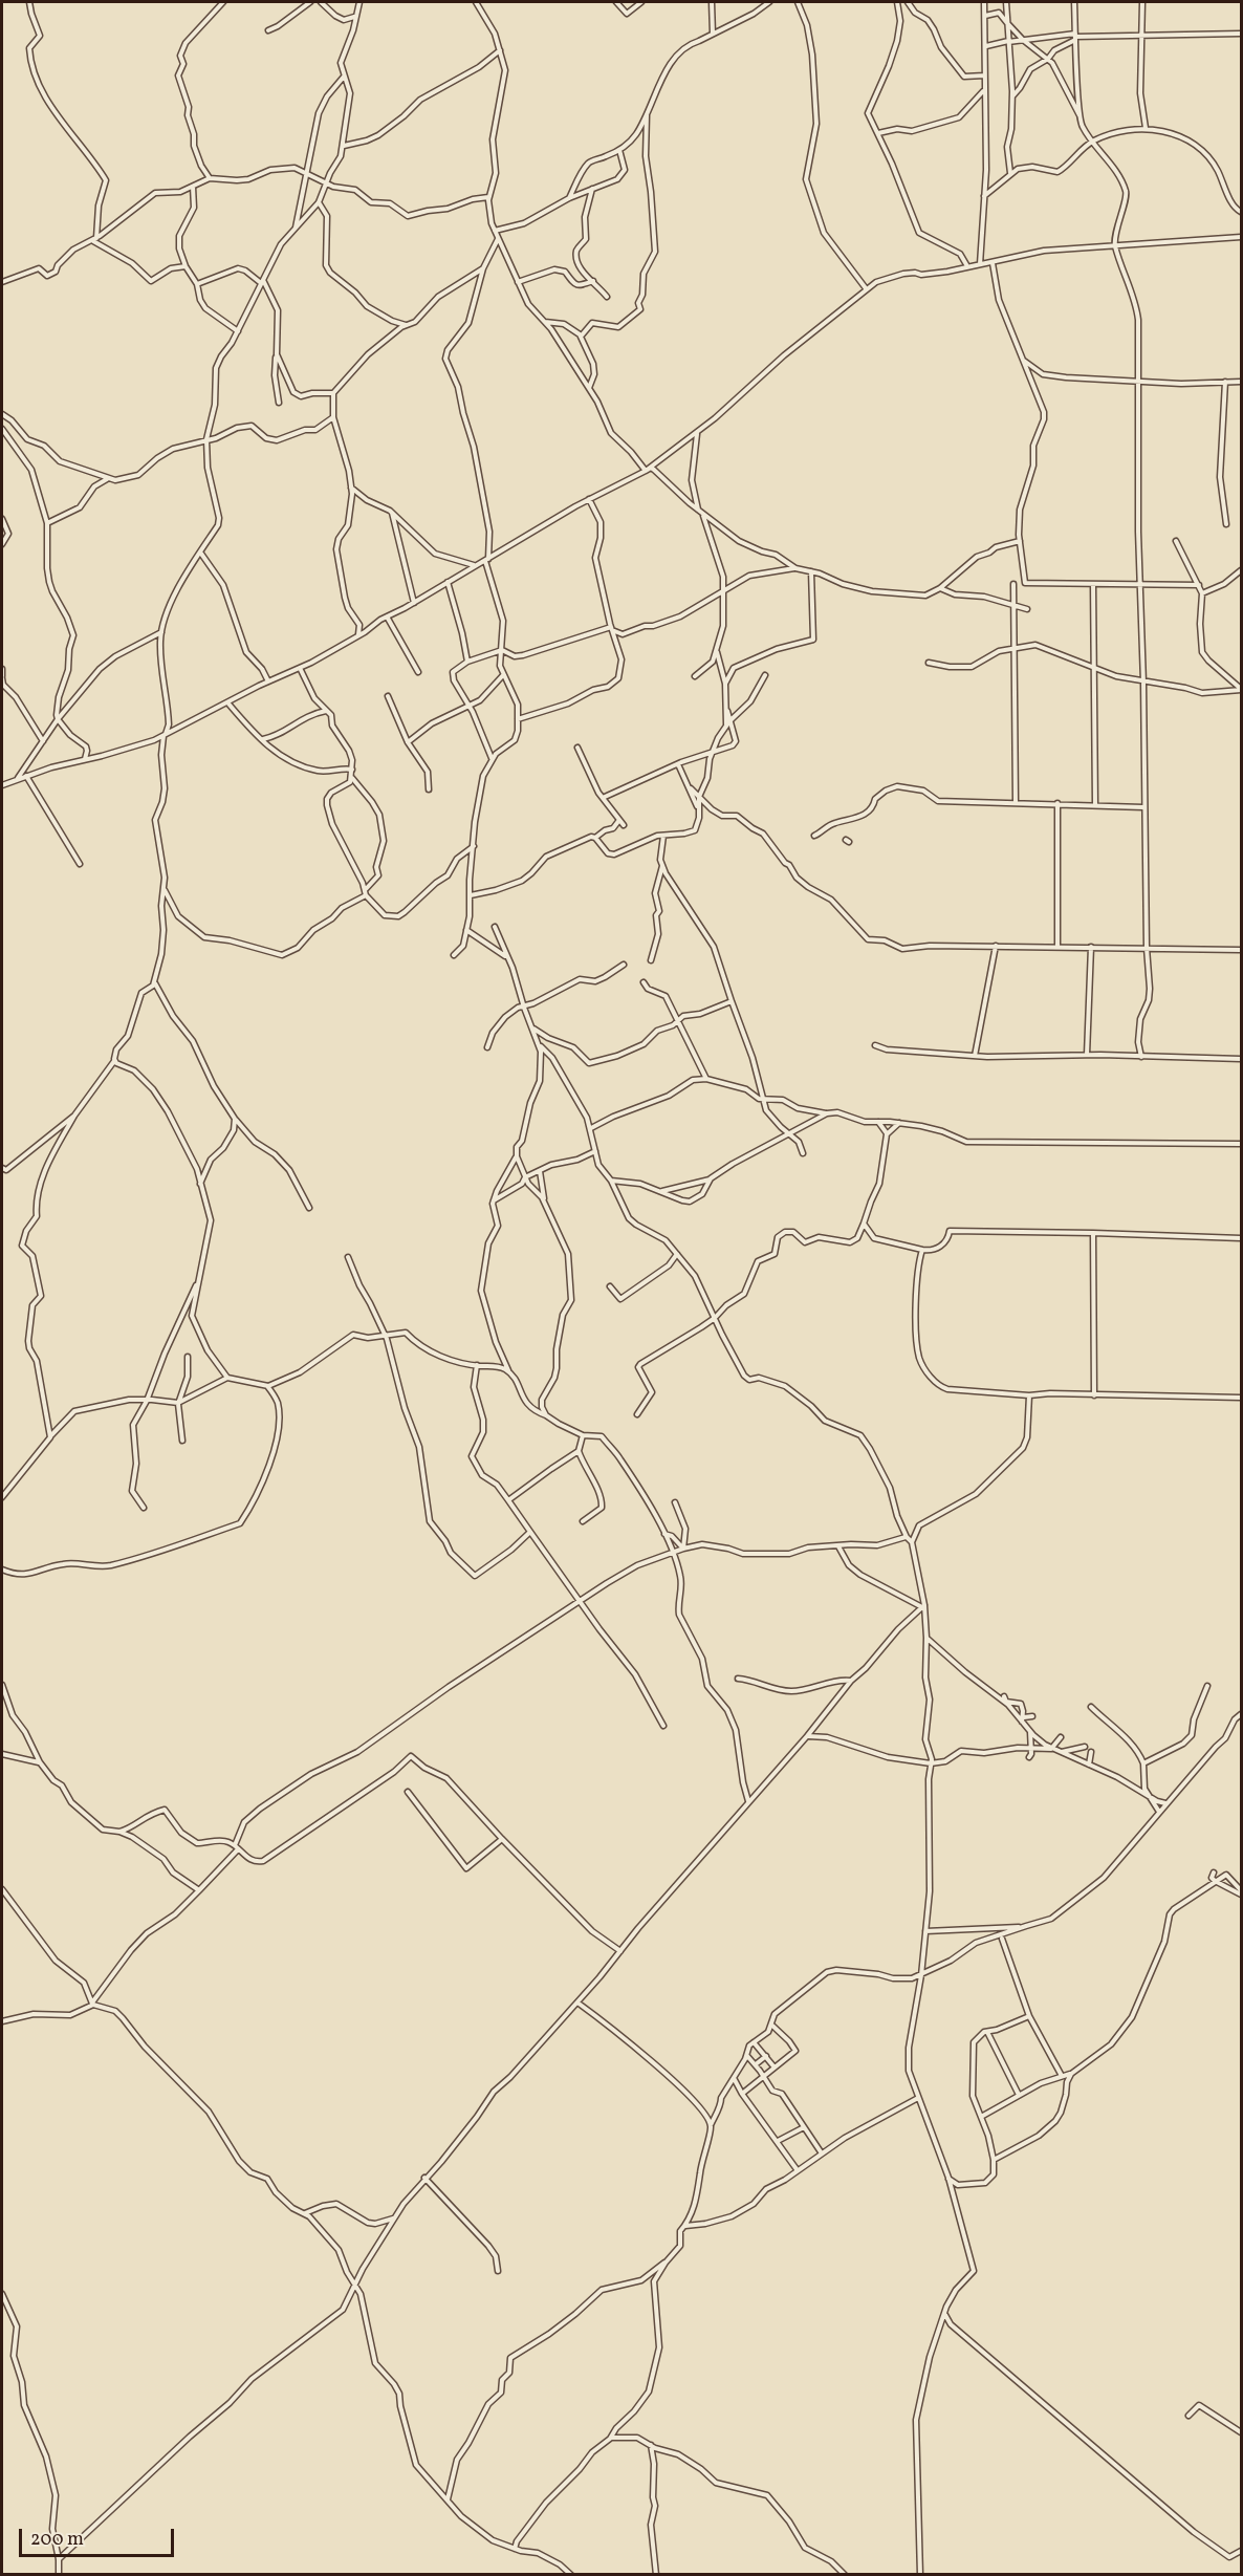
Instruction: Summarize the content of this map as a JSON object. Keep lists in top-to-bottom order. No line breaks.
{"scale_bar":"200 m"}
